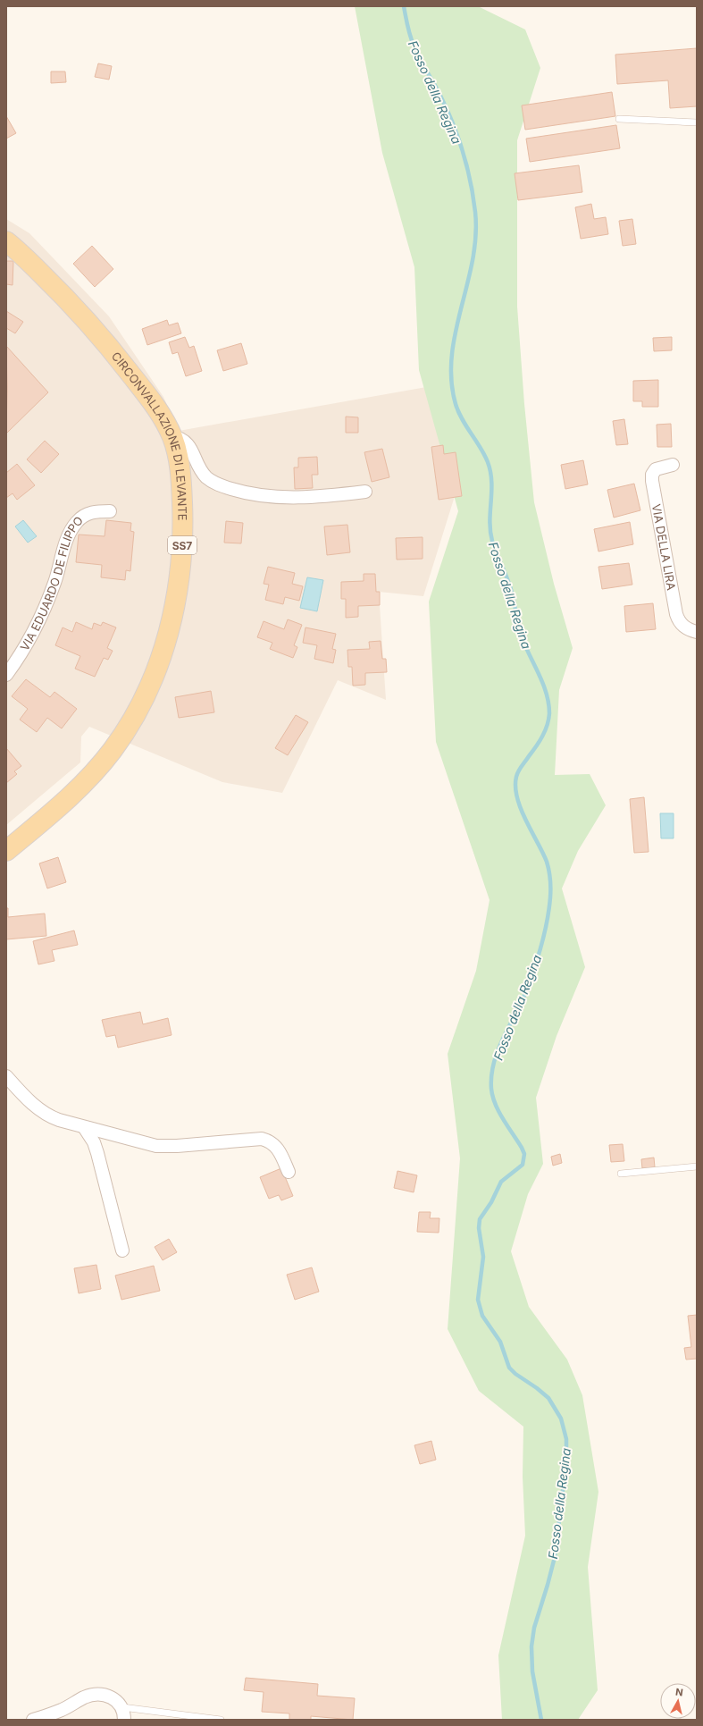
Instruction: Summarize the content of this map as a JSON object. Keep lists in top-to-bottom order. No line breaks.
{"streets":{"main road":["CIRCONVALLAZIONE DI LEVANTE","SS7"],"street":["VIA DELLA LIRA","VIA EDUARDO DE FILIPPO"]},"water":["Fosso della Regina"],"north":"top"}
